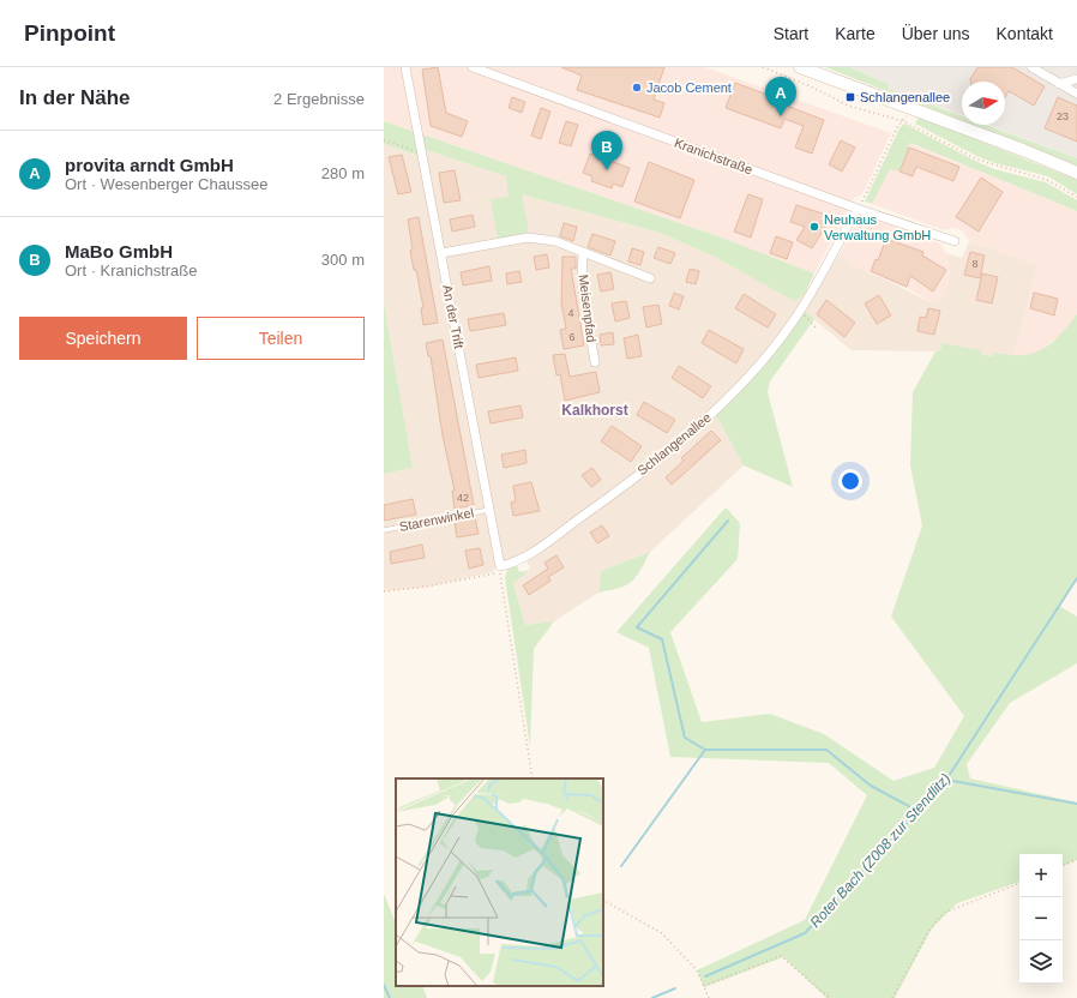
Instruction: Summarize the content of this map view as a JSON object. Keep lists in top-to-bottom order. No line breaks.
{"streets":{"street":["Kranichstraße","Meisenpfad","An der Trift","Schlangenallee"],"lane":["Starenwinkel"]},"crossings":[["Kranichstraße","Schlangenallee"],["An der Trift","Schlangenallee"],["An der Trift","Starenwinkel"]],"districts":["Kalkhorst"],"water":["Roter Bach (Z008 zur Stendlitz)"],"places":{"other":["Jacob Cement","Neuhaus Verwaltung GmbH"],"transit":["Schlangenallee"]},"house_numbers":["23","8","4","6","42"],"north":"right","page":{"header":"Pinpoint","nav":["Start","Karte","Über uns","Kontakt"],"heading":["In der Nähe","2 Ergebnisse"],"pins":["A","B"],"list":[{"mark":"A","name":"provita arndt GmbH","note":"Ort · Wesenberger Chaussee","value":"280 m"},{"mark":"B","name":"MaBo GmbH","note":"Ort · Kranichstraße","value":"300 m"}],"buttons":["Speichern","Teilen"],"map_buttons":["+","−"]}}
